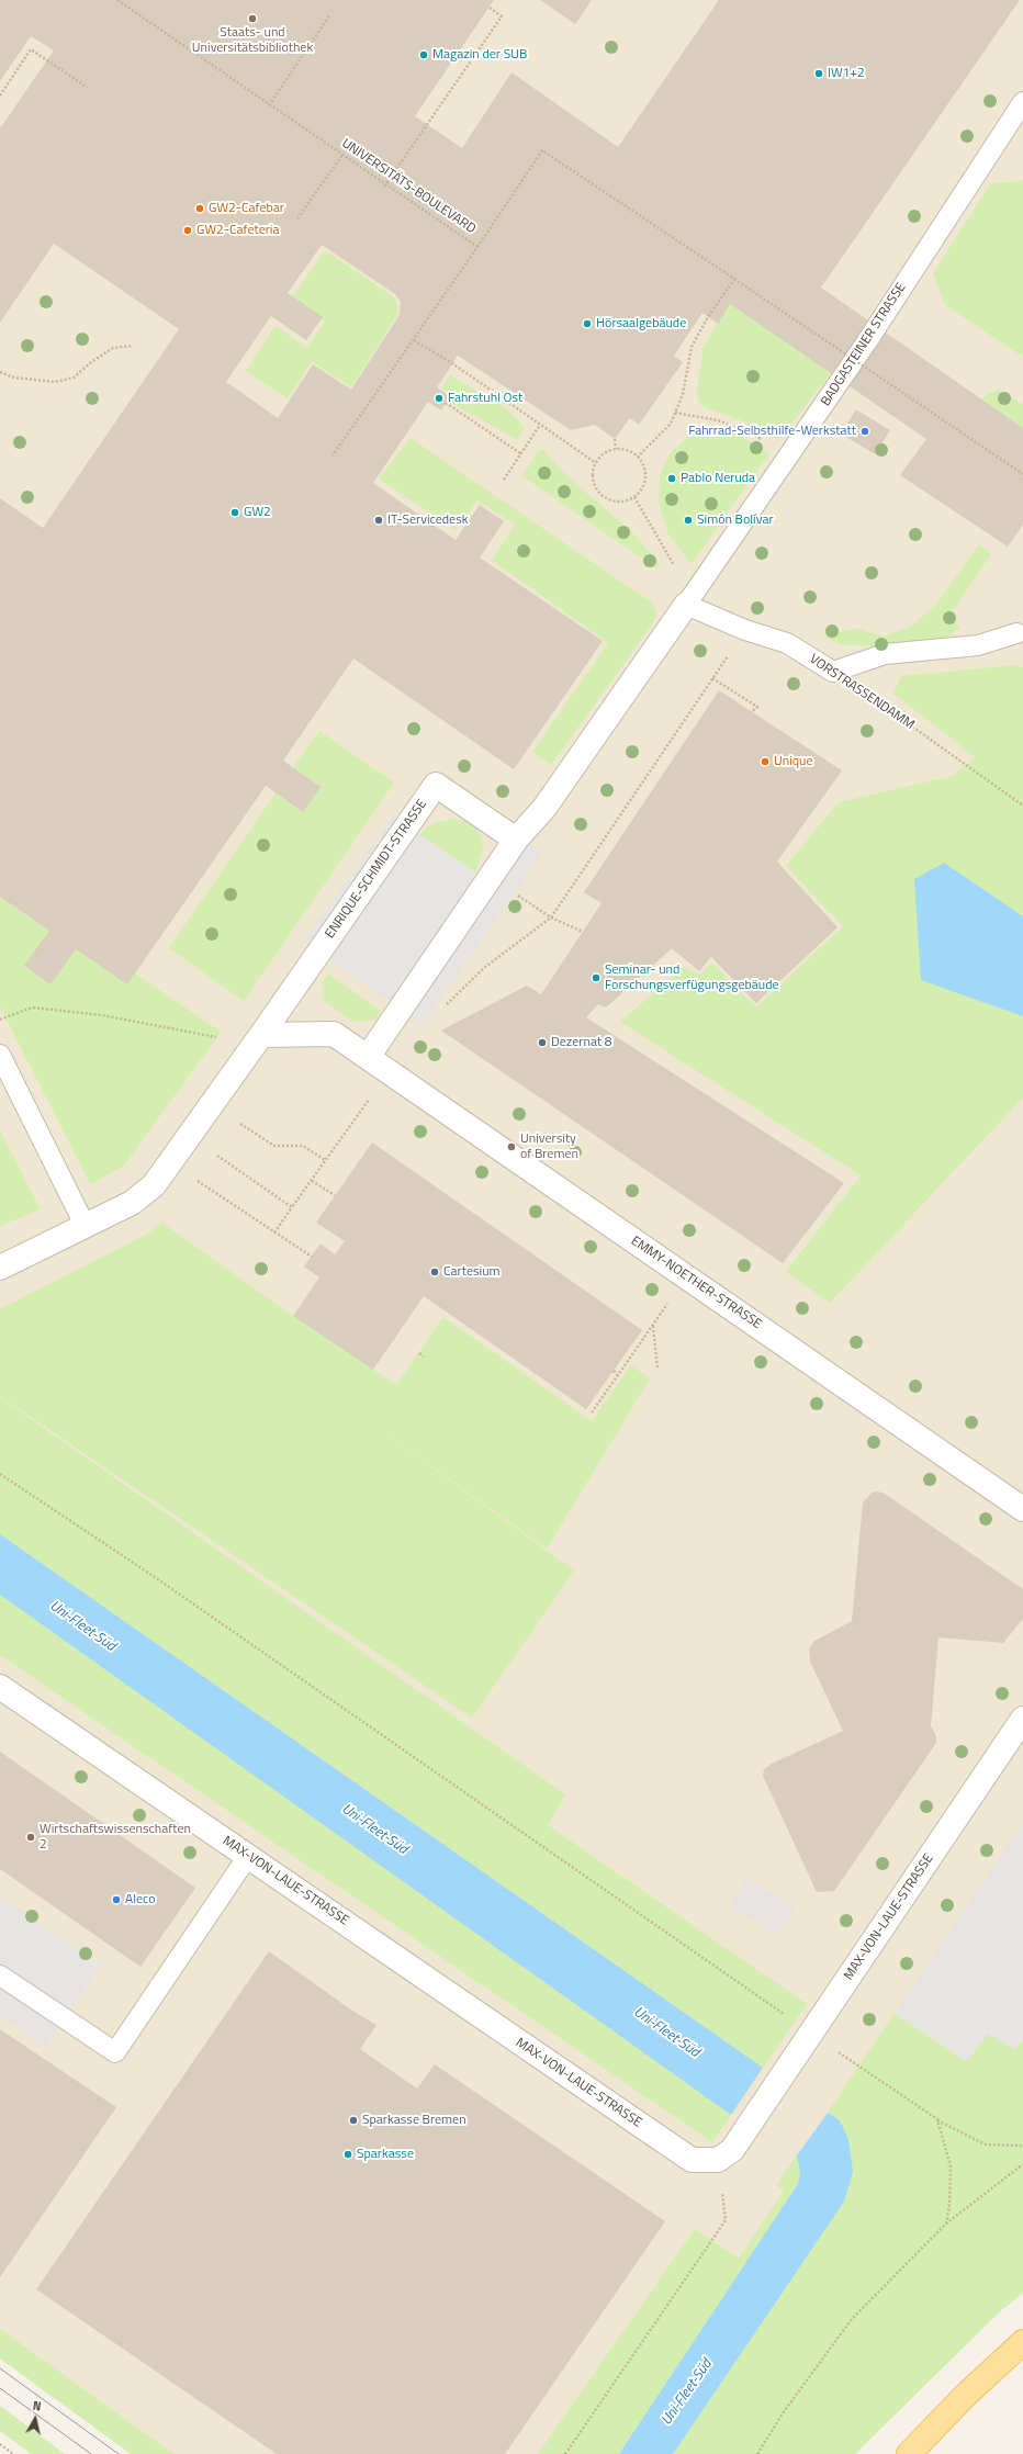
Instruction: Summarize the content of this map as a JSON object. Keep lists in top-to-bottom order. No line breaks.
{"streets":{"street":["ENRIQUE-SCHMIDT-STRASSE","EMMY-NOETHER-STRASSE","MAX-VON-LAUE-STRASSE"],"lane":["BADGASTEINER STRASSE","VORSTRASSENDAMM"],"path":["UNIVERSITÄTS-BOULEVARD"]},"crossings":[["BADGASTEINER STRASSE","VORSTRASSENDAMM"]],"water":["Uni-Fleet-Süd"],"places":["Staats- und Universitätsbibliothek","Magazin der SUB","IW1+2","GW2-Cafebar","GW2-Cafeteria","Hörsaalgebäude","Fahrstuhl Ost","Fahrrad-Selbsthilfe-Werkstatt","Pablo Neruda","GW2","IT-Servicedesk","Simón Bolívar","Unique","Seminar- und Forschungsverfügungsgebäude","Dezernat 8","University of Bremen","Cartesium","Wirtschaftswissenschaften 2","Aleco","Sparkasse Bremen","Sparkasse"],"north":"top"}
